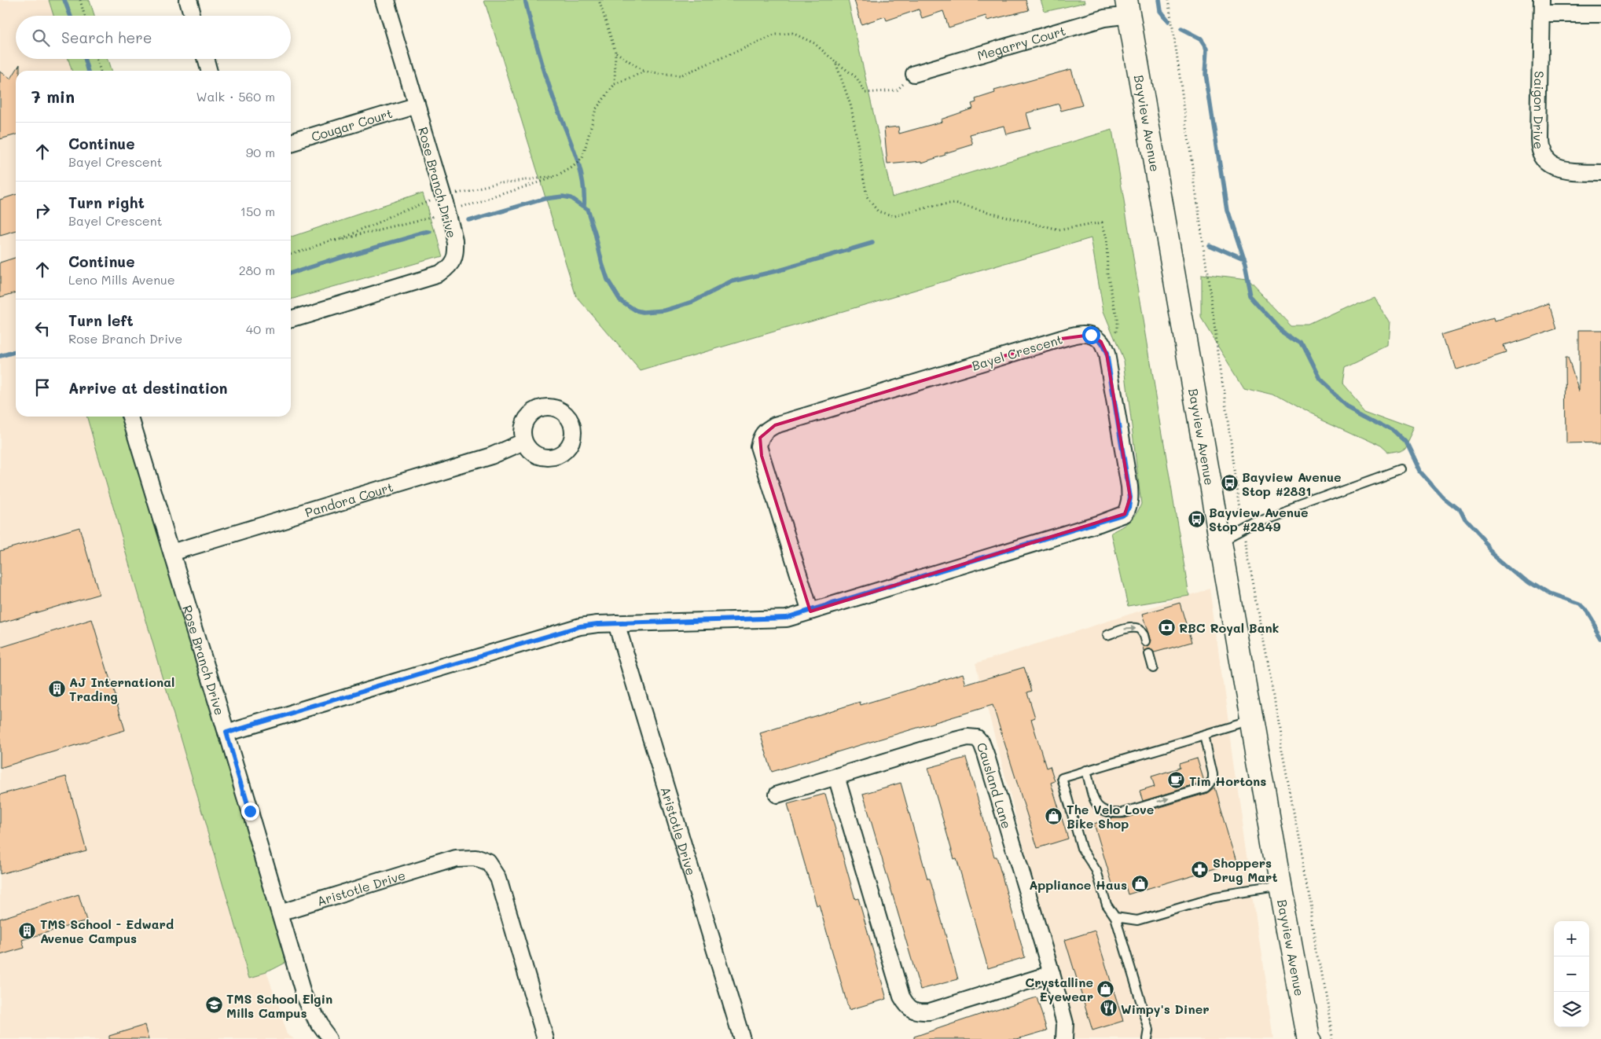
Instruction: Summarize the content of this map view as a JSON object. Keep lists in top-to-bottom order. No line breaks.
{"streets":{"main road":["Bayview Avenue"],"street":["Megarry Court","Saigon Drive","Cougar Court","Rose Branch Drive","Bayel Crescent","Pandora Court","Causland Lane","Aristotle Drive"]},"crossings":[["Megarry Court","Bayview Avenue"],["Cougar Court","Rose Branch Drive"],["Rose Branch Drive","Pandora Court"],["Rose Branch Drive","Aristotle Drive"]],"places":{"bus stop":["Bayview Avenue Stop #2831","Bayview Avenue Stop #2849"],"bank":["RBC Royal Bank"],"building":["AJ International Trading","TMS School - Edward Avenue Campus"],"cafe":["Tim Hortons"],"shop":["The Velo Love Bike Shop","Appliance Haus","Crystalline Eyewear"],"pharmacy":["Shoppers Drug Mart"],"school or university":["TMS School Elgin Mills Campus"],"restaurant":["Wimpy's Diner"]},"page":{"search":"Search here","heading":["7 min","Walk · 560 m"],"list":[["Continue","Bayel Crescent","90 m"],["Turn right","Bayel Crescent","150 m"],["Continue","Leno Mills Avenue","280 m"],["Turn left","Rose Branch Drive","40 m"],"Arrive at destination"],"map_buttons":["+","−"]}}
